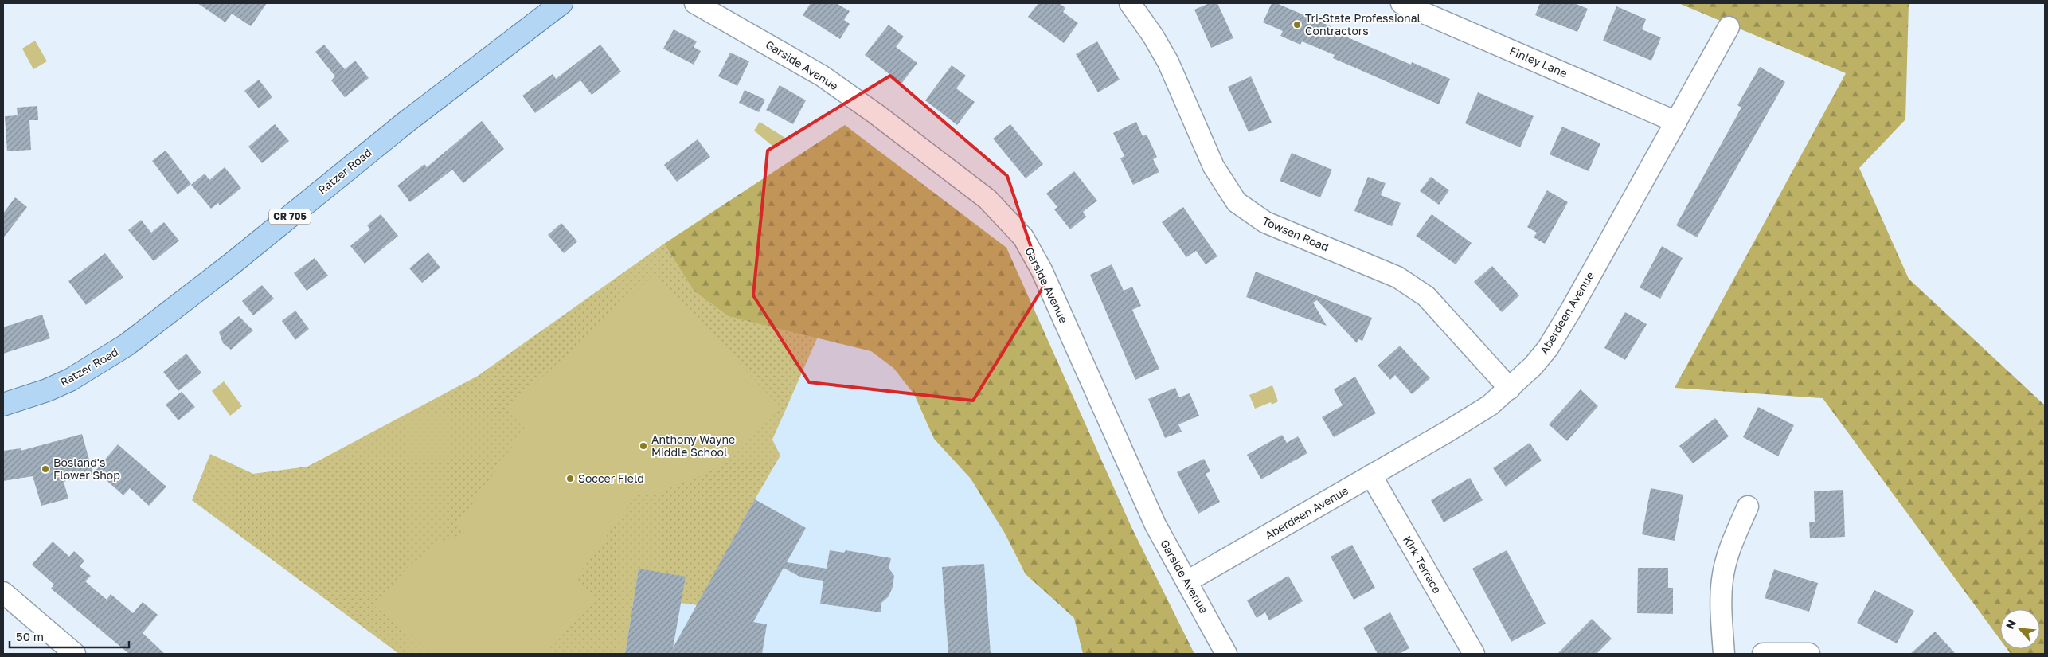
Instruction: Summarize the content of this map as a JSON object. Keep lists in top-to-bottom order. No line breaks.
{"streets":{"main road":["Ratzer Road","CR 705"],"street":["Finley Lane","Garside Avenue","Towsen Road","Aberdeen Avenue","Kirk Terrace"]},"crossings":[["Finley Lane","Aberdeen Avenue"],["Garside Avenue","Aberdeen Avenue"],["Towsen Road","Aberdeen Avenue"],["Aberdeen Avenue","Kirk Terrace"]],"places":["Tri-State Professional Contractors","Anthony Wayne Middle School","Bosland's Flower Shop","Soccer Field"],"scale_bar":"50 m","north":"top left"}
